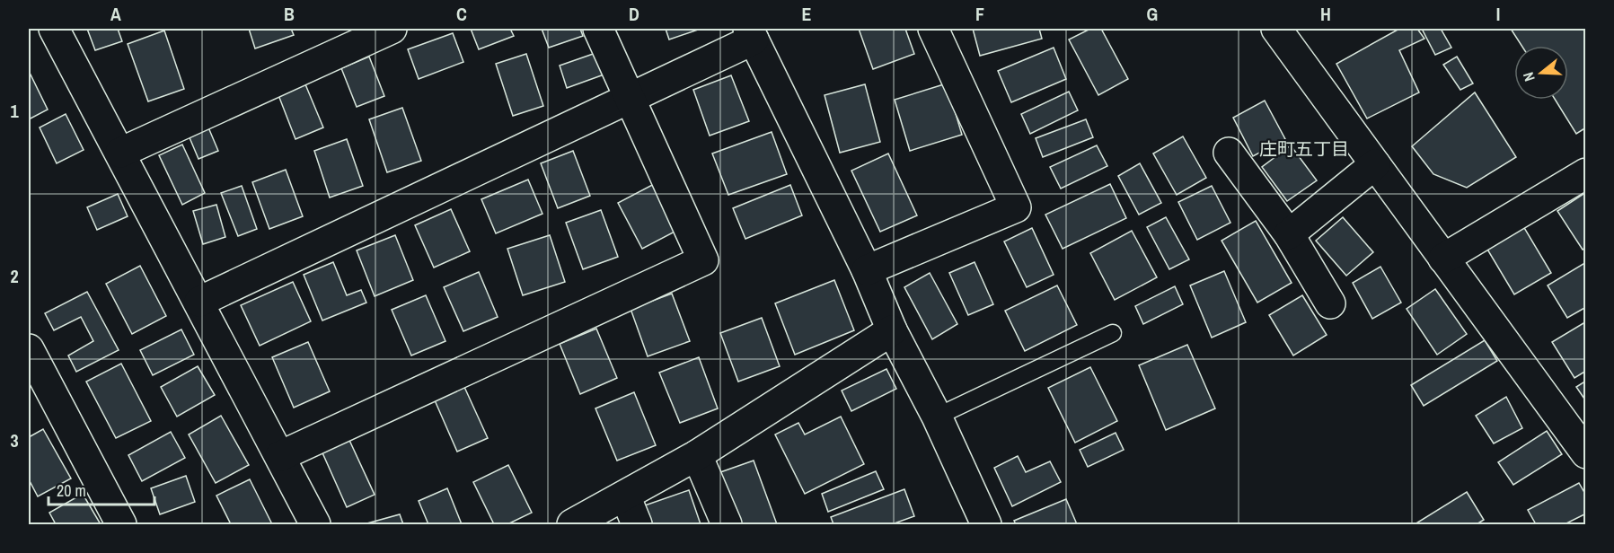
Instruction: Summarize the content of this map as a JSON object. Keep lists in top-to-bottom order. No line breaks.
{"districts":["庄町五丁目"],"scale_bar":"20 m","north":"left","grid":{"columns":["A","B","C","D","E","F","G","H","I"],"rows":["1","2","3"]}}
